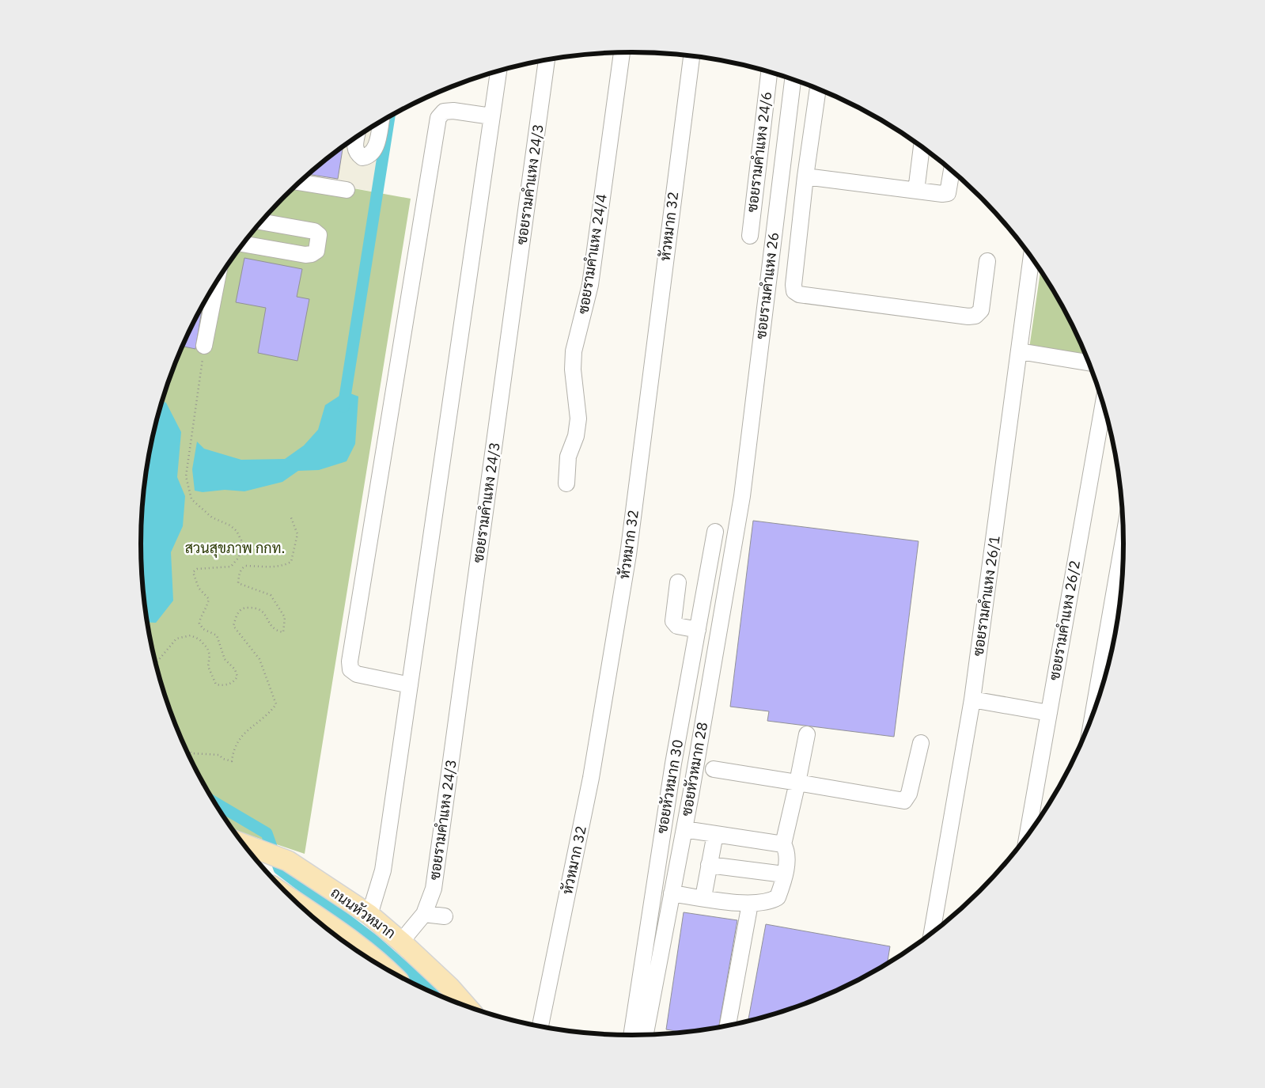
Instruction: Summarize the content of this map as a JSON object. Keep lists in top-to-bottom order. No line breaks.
{"streets":{"main road":["ถนนหัวหมาก"],"street":["ซอยรามคำแหง 24/6","ซอยรามคำแหง 24/3","หัวหมาก 32","ซอยรามคำแหง 24/4","ซอยรามคำแหง 26","ซอยรามคำแหง 26/1","ซอยรามคำแหง 26/2","ซอยหัวหมาก 28","ซอยหัวหมาก 30"]},"crossings":[["ซอยรามคำแหง 24/3","ถนนหัวหมาก"],["ซอยรามคำแหง 26","ซอยหัวหมาก 28"]],"parks":["สวนสุขภาพ กกท."]}
